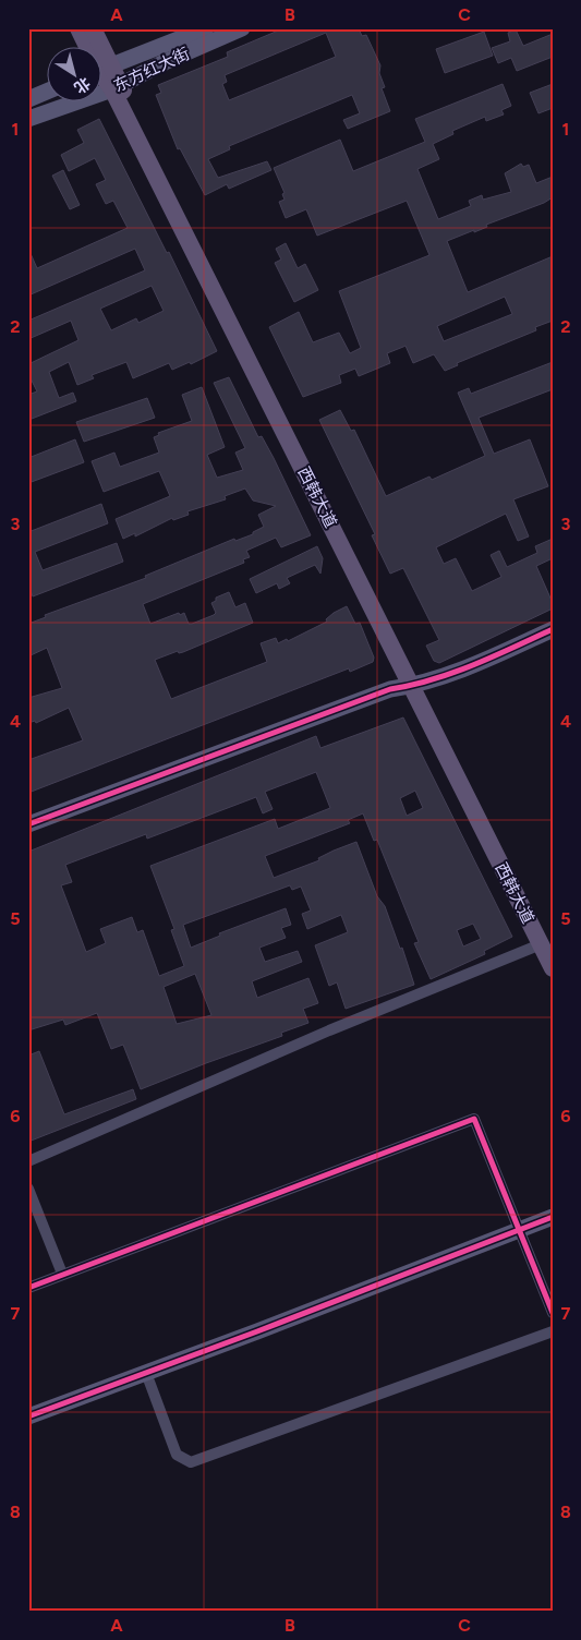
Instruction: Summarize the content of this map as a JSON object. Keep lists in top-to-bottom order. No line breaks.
{"streets":{"main road":["西韩大道"],"street":["东方红大街"]},"crossings":[["东方红大街","西韩大道"]],"north":"bottom right","grid":{"columns":["A","B","C"],"rows":["1","2","3","4","5","6","7","8"]}}
